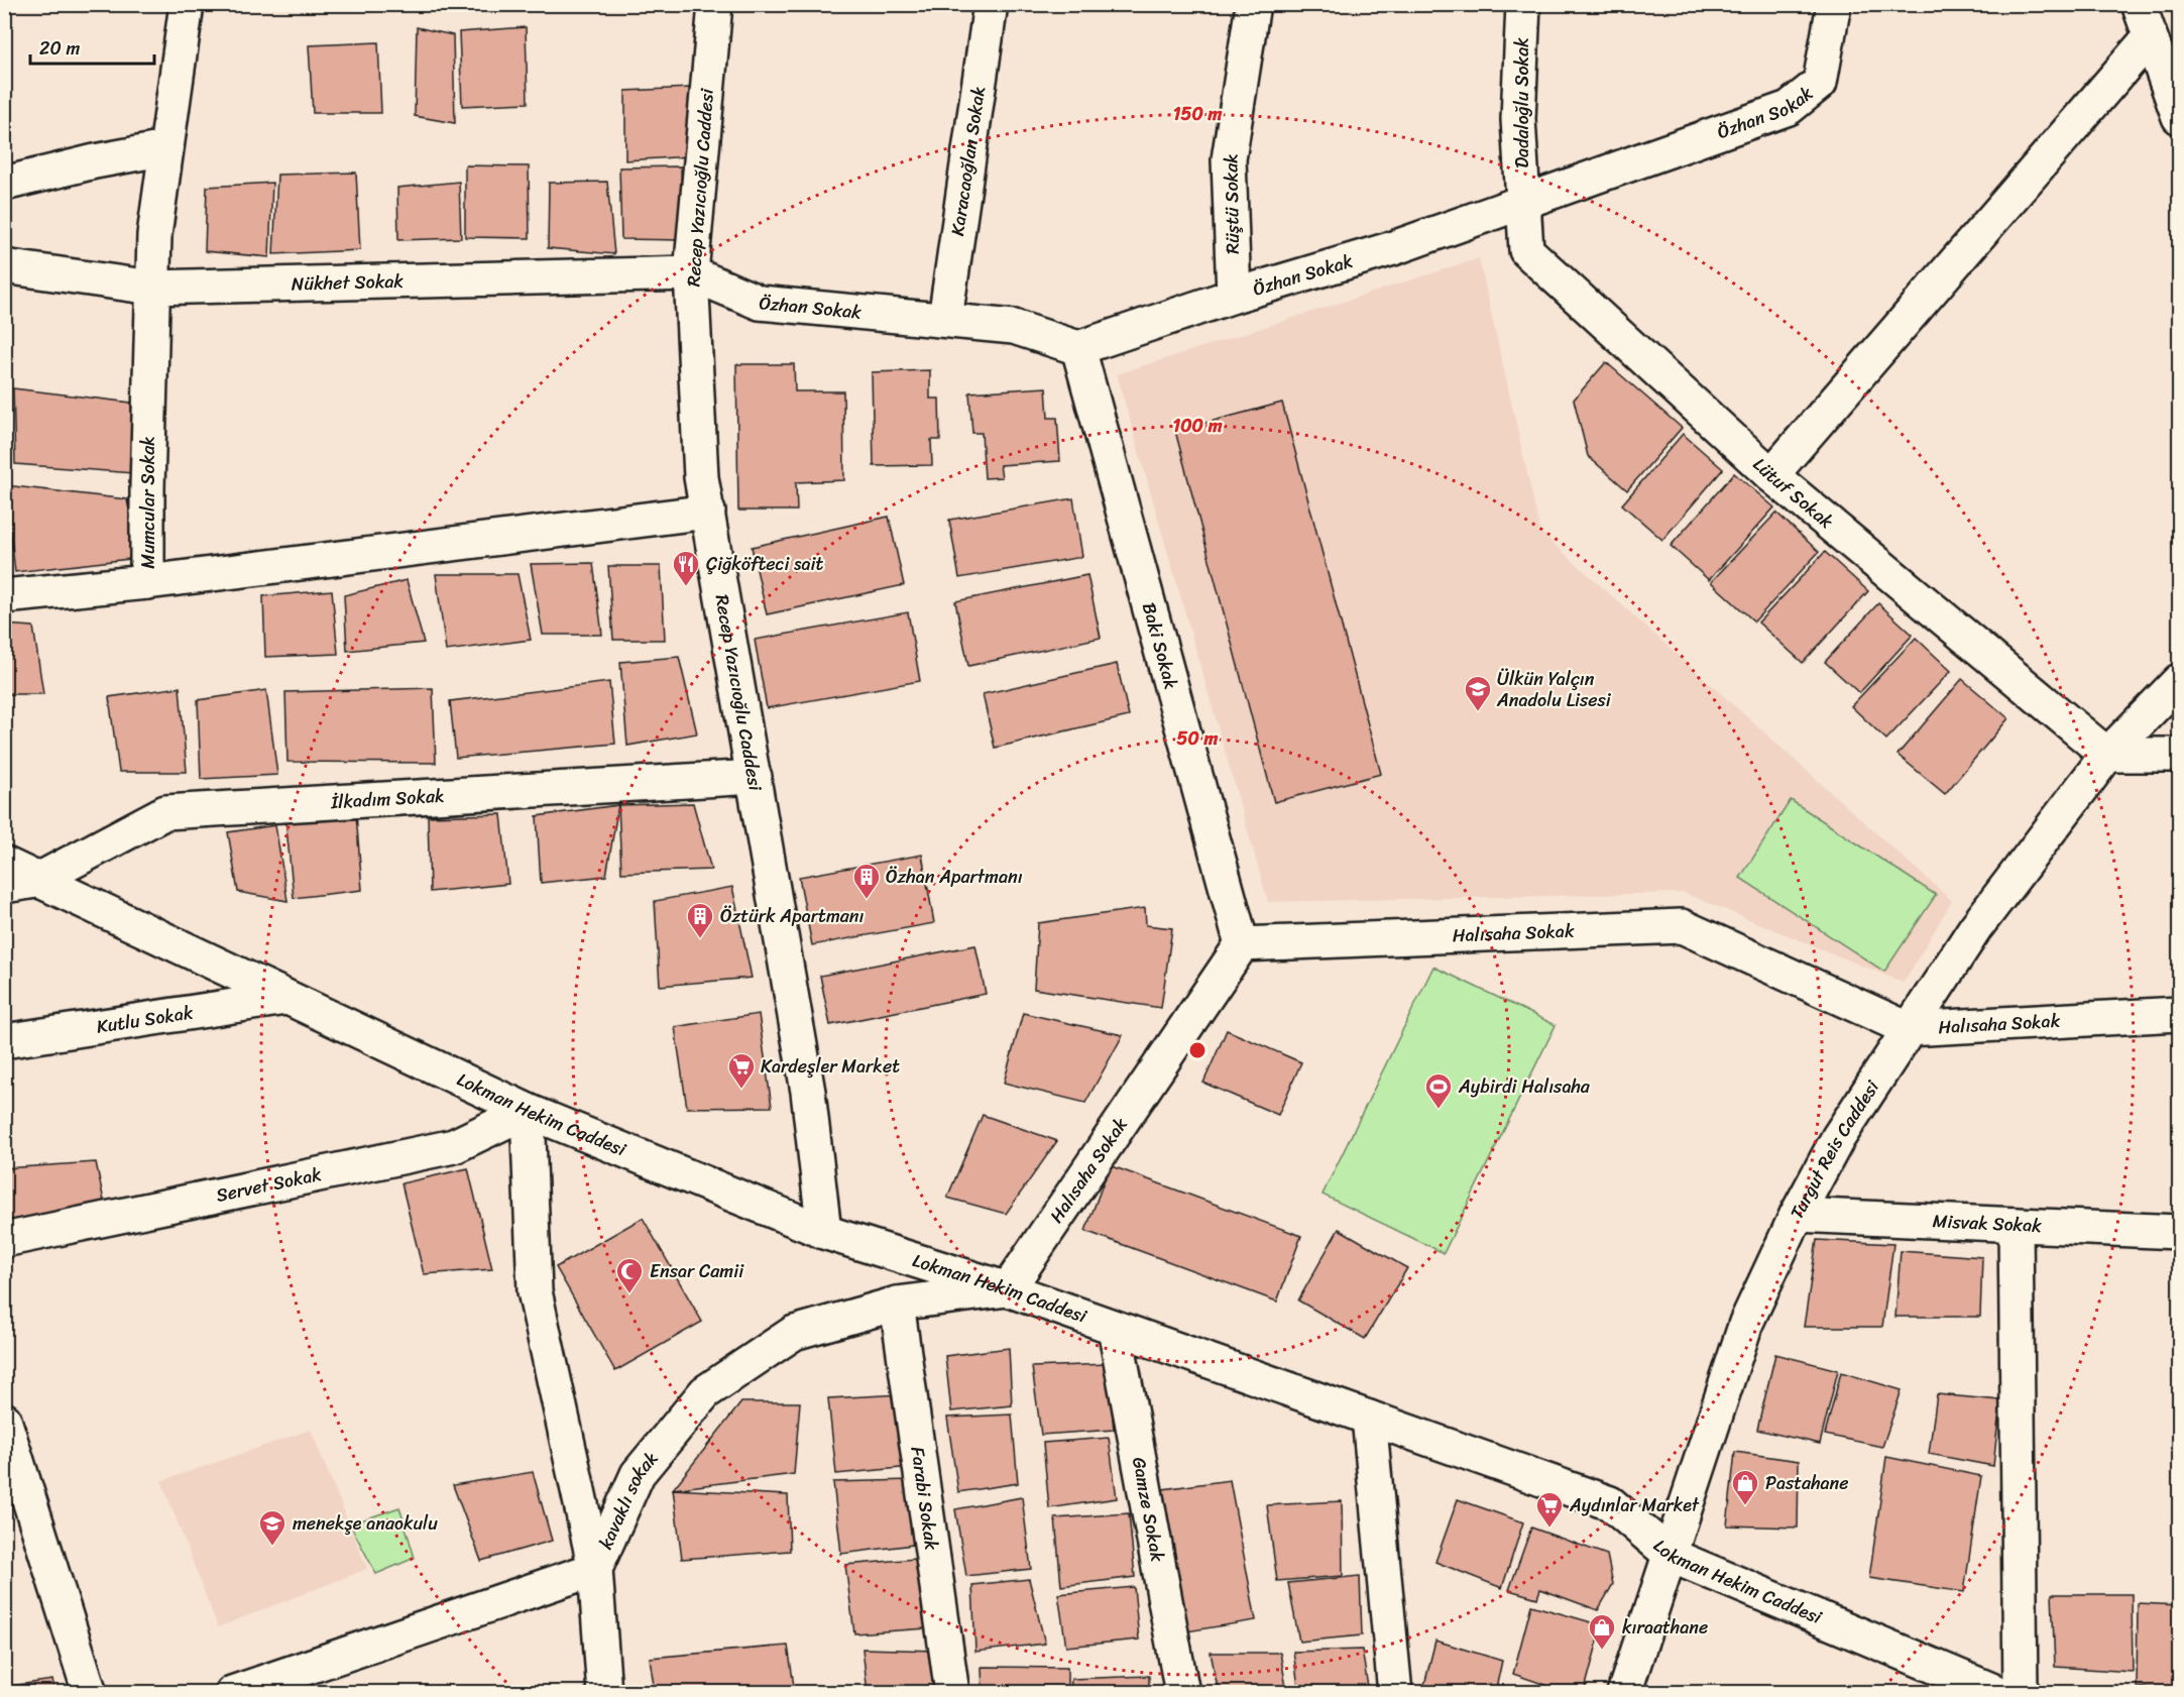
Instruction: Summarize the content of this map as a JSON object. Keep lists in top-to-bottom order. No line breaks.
{"streets":{"street":["Dadaloğlu Sokak","Özhan Sokak","Karacaoğlan Sokak","Recep Yazıcıoğlu Caddesi","Rüştü Sokak","Nükhet Sokak","Lütuf Sokak","Mumcular Sokak","Baki Sokak","İlkadım Sokak","Halısaha Sokak","Kutlu Sokak","Lokman Hekim Caddesi","Turgut Reis Caddesi","Servet Sokak","Misvak Sokak","Farabi Sokak","kavaklı sokak","Gamze Sokak"]},"crossings":[["Dadaloğlu Sokak","Özhan Sokak"],["Dadaloğlu Sokak","Lütuf Sokak"],["Özhan Sokak","Karacaoğlan Sokak"],["Özhan Sokak","Recep Yazıcıoğlu Caddesi"],["Özhan Sokak","Rüştü Sokak"],["Özhan Sokak","Nükhet Sokak"],["Özhan Sokak","Lütuf Sokak"],["Özhan Sokak","Baki Sokak"],["Recep Yazıcıoğlu Caddesi","Nükhet Sokak"],["Recep Yazıcıoğlu Caddesi","Mumcular Sokak"],["Recep Yazıcıoğlu Caddesi","İlkadım Sokak"],["Recep Yazıcıoğlu Caddesi","Lokman Hekim Caddesi"],["Nükhet Sokak","Mumcular Sokak"],["Lütuf Sokak","Turgut Reis Caddesi"],["Baki Sokak","Halısaha Sokak"],["İlkadım Sokak","Lokman Hekim Caddesi"],["Halısaha Sokak","Lokman Hekim Caddesi"],["Halısaha Sokak","Turgut Reis Caddesi"],["Halısaha Sokak","kavaklı sokak"],["Kutlu Sokak","Lokman Hekim Caddesi"],["Lokman Hekim Caddesi","Turgut Reis Caddesi"],["Lokman Hekim Caddesi","Servet Sokak"],["Lokman Hekim Caddesi","kavaklı sokak"],["Lokman Hekim Caddesi","Gamze Sokak"],["Turgut Reis Caddesi","Misvak Sokak"],["Farabi Sokak","kavaklı sokak"]],"places":{"restaurant":["Çiğköfteci sait"],"school or university":["Ülkün Yalçın Anadolu Lisesi","menekşe anaokulu"],"building":["Özhan Apartmanı","Öztürk Apartmanı"],"supermarket":["Kardeşler Market","Aydınlar Market"],"sports":["Aybirdi Halısaha"],"mosque":["Ensar Camii"],"shop":["Pastahane","kıraathane"]},"scale_bar":"20 m","rings":["150 m","100 m","50 m"]}
